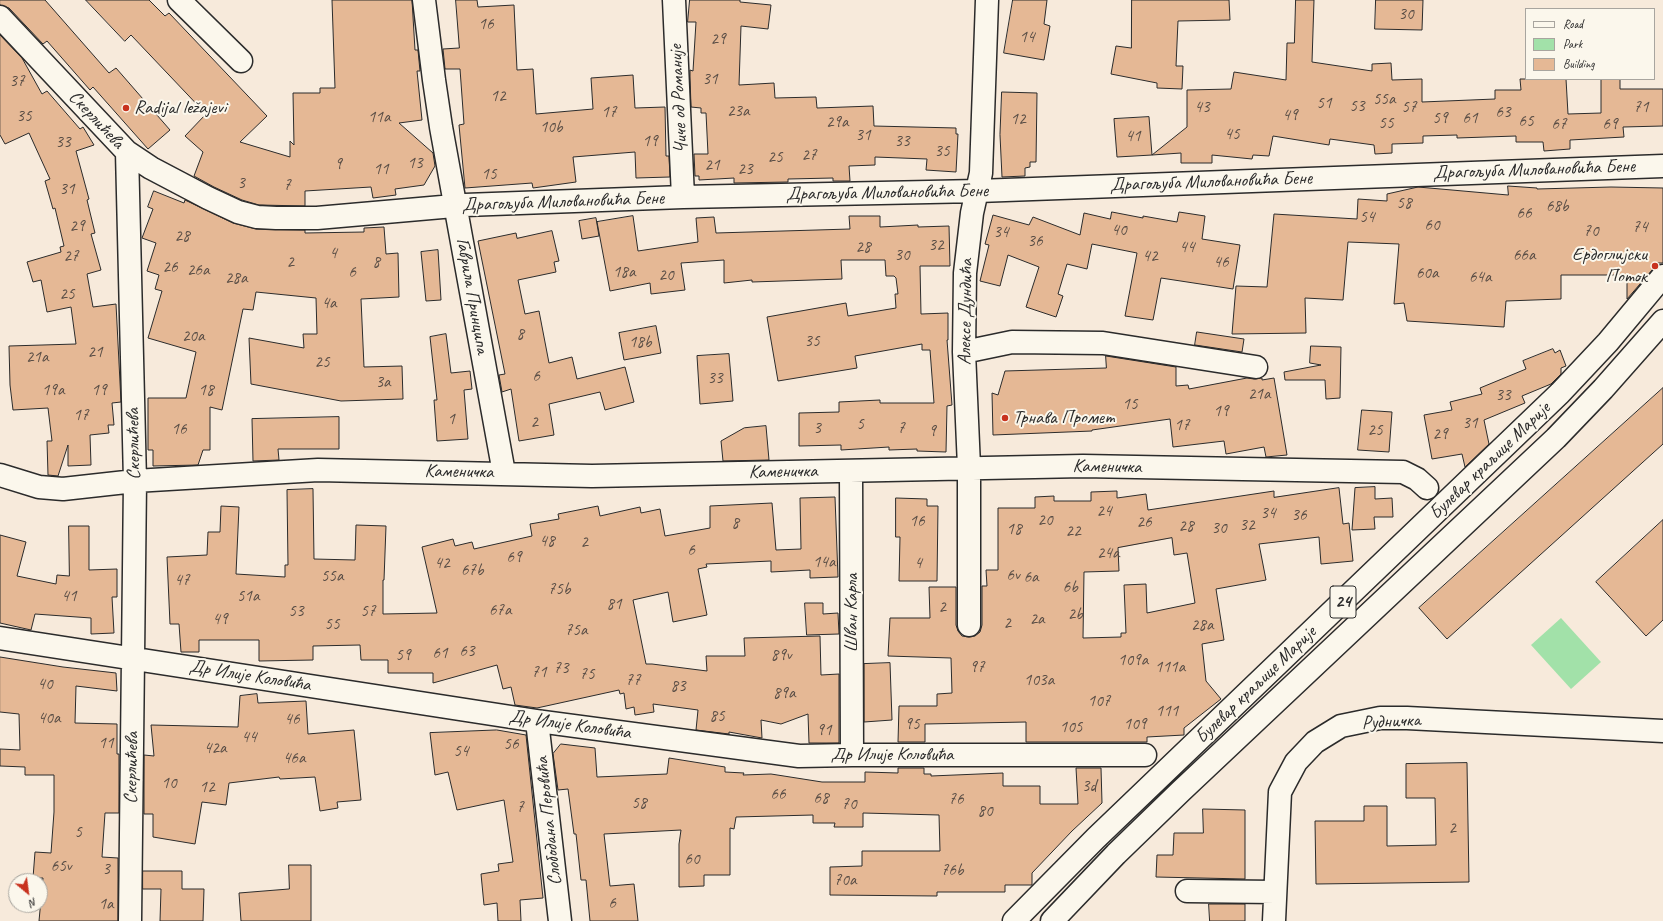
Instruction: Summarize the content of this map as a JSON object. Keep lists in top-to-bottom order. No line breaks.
{"streets":{"street":["Чиче од Романије","Скерлићева","Драгољуба Миловановића Бене","Гаврила Принципа","Алексе Дундића","Булевар краљице Марије","Каменичка","24","Шван Карла","Др Илије Коловића","Рудничка","Слободана Перовића"]},"crossings":[["Чиче од Романије","Драгољуба Миловановића Бене"],["Скерлићева","Драгољуба Миловановића Бене"],["Скерлићева","Каменичка"],["Скерлићева","Др Илије Коловића"],["Драгољуба Миловановића Бене","Гаврила Принципа"],["Драгољуба Миловановића Бене","Алексе Дундића"],["Гаврила Принципа","Каменичка"],["Алексе Дундића","Каменичка"],["Каменичка","Шван Карла"],["Шван Карла","Др Илије Коловића"],["Др Илије Коловића","Слободана Перовића"]],"places":["Radijal ležajevi","Ердоглијски Поток","Трнава Промет"],"house_numbers":["30","16","14","29","31","37","12","55a","51","53","43","57","71","23a","17","63","49","35","11a","59","61","12","65","29a","55","67","69","10b","45","31","41","19","33","33","35","27","25","13","9","21","11","23","15","3","7","31","58","68b","66","54","60","29","74","40","70","34","28","36","32","28","44","4","30","66a","27","42","2","8","46","26","26a","6","18a","60a","20","64a","28a","25","4a","8","20a","35","18b","21","21a","25","6","33","3a","19a","19","18","21a","33","15","19","17","1","2","31","5","17","3","7","16","25","9","29","24","34","36","20","16","26","8","32","28","30","18","22","48","2","6","24a","69","14a","42","4","67b","6v","55a","6a","47","6b","75b","41","51a","81","2","67a","53","57","2b","49","2a","2","55","28a","75a","63","61","59","89v","109a","97","111a","73","71","75","77","103a","40","83","89a","107","111","85","40a","46","95","109","105","91","44","11","56","42a","54","46a","10","3d","12","66","68","76","58","70","7","80","2","5","60","65v","3","76b","70a","6","1a"],"legend":["Road","Park","Building"],"north":"bottom right"}
